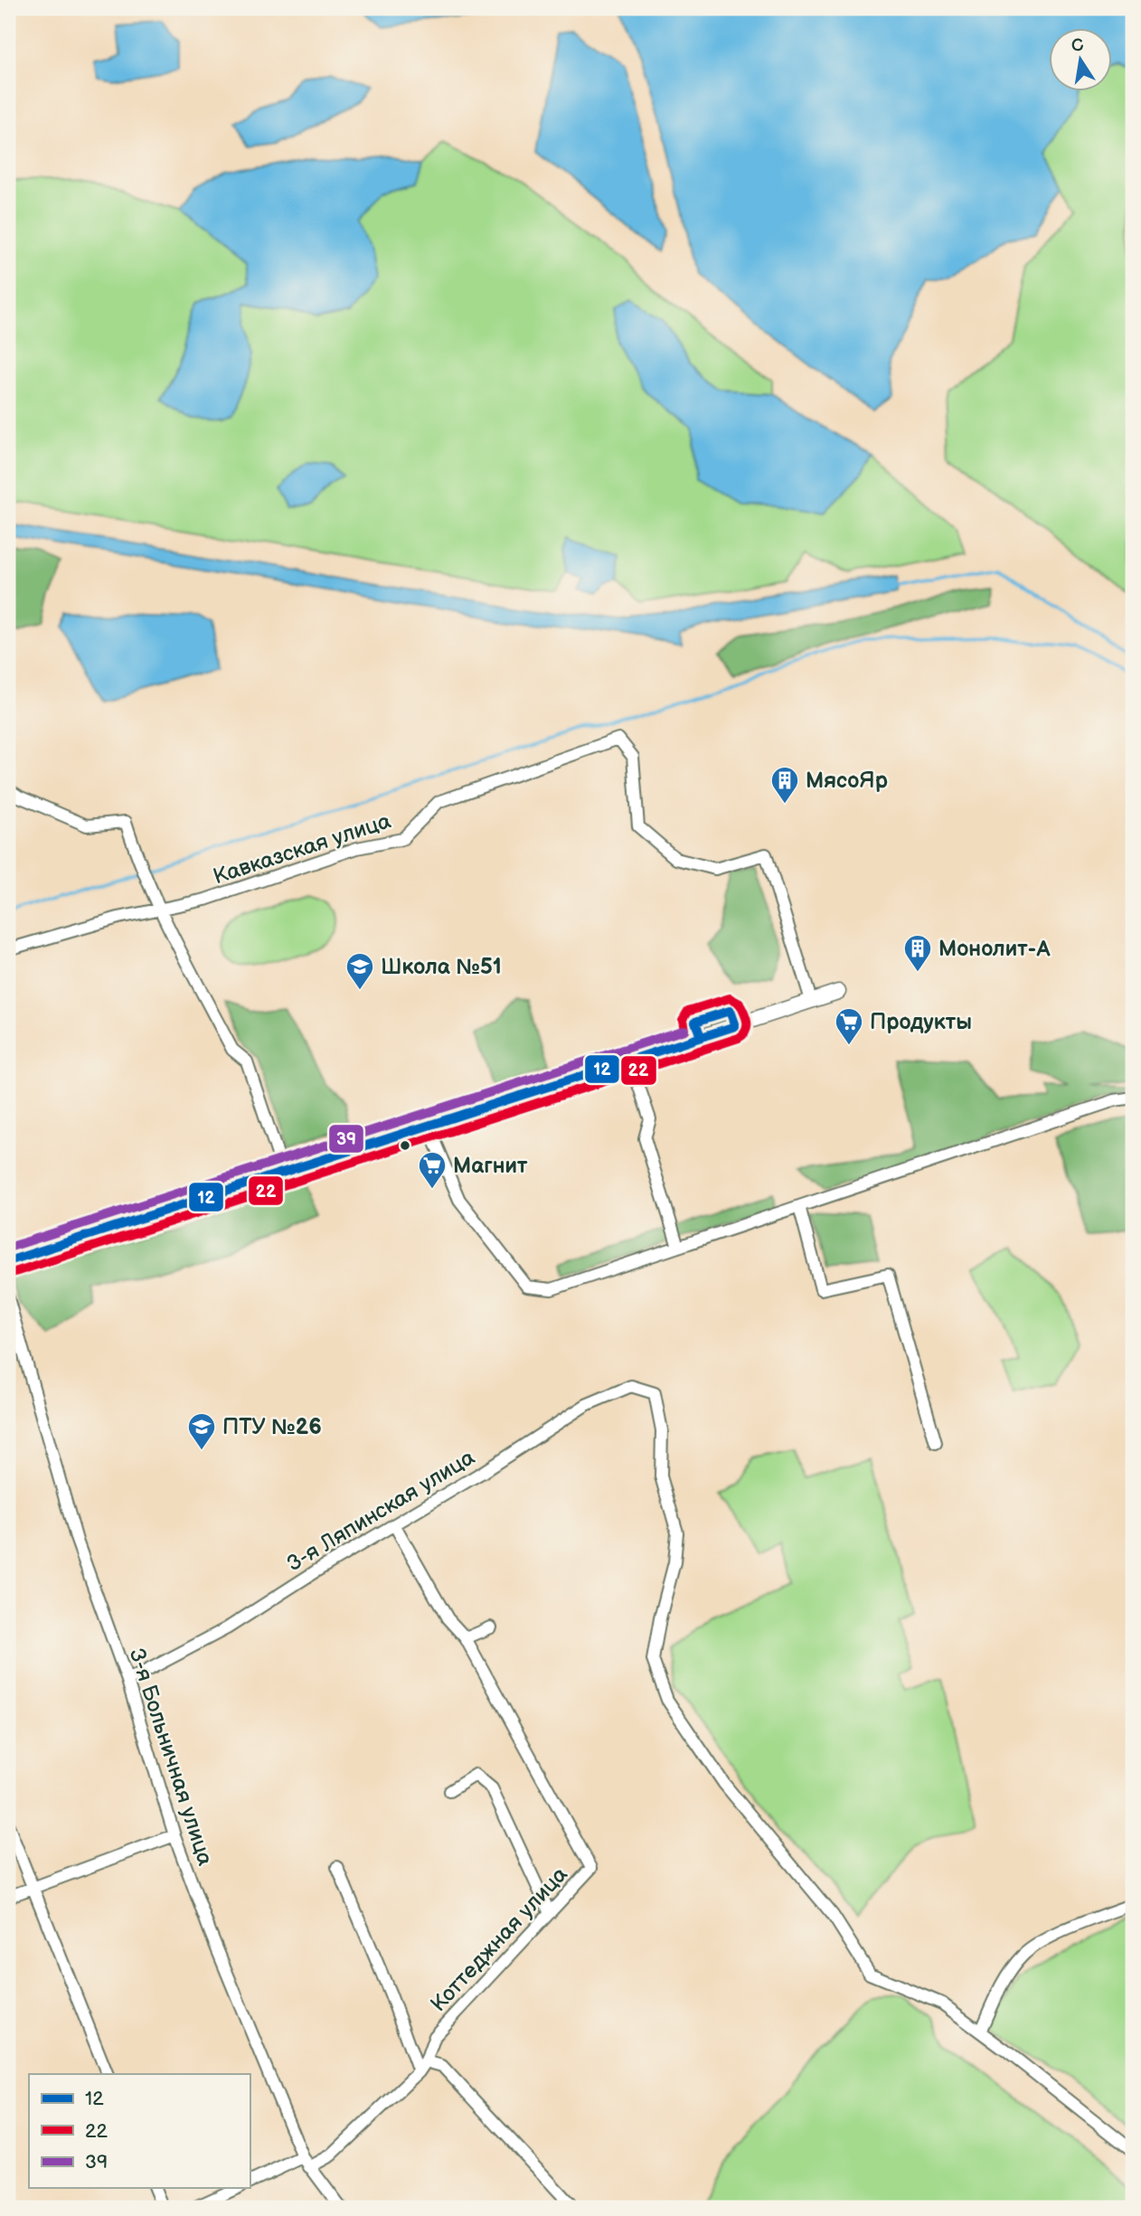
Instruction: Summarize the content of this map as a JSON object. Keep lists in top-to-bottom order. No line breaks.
{"streets":{"street":["Кавказская улица","3-я Ляпинская улица","3-я Больничная улица","Коттеджная улица"]},"crossings":[["3-я Ляпинская улица","3-я Больничная улица"],["3-я Больничная улица","Коттеджная улица"]],"places":{"building":["МясоЯр","Монолит-А"],"school or university":["Школа №51","ПТУ №26"],"supermarket":["Продукты","Магнит"]},"lines":["transit line 22","transit line 12","transit line 39"],"legend":["12","22","39"],"north":"top"}
